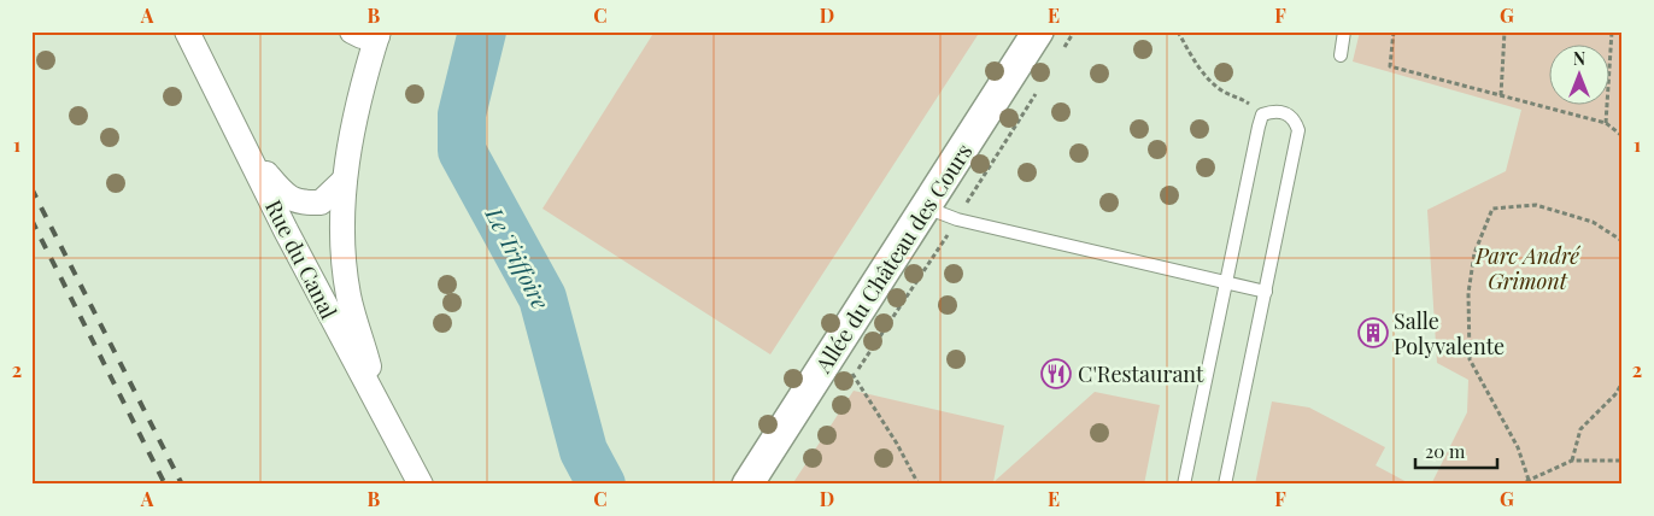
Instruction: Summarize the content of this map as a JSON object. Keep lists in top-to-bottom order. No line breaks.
{"streets":{"street":["Allée du Château des Cours","Rue du Canal"]},"water":["Le Triffoire"],"parks":["Parc André Grimont"],"places":{"building":["Salle Polyvalente"],"restaurant":["C'Restaurant"]},"scale_bar":"20 m","north":"top","grid":{"columns":["A","B","C","D","E","F","G"],"rows":["1","2"]}}
